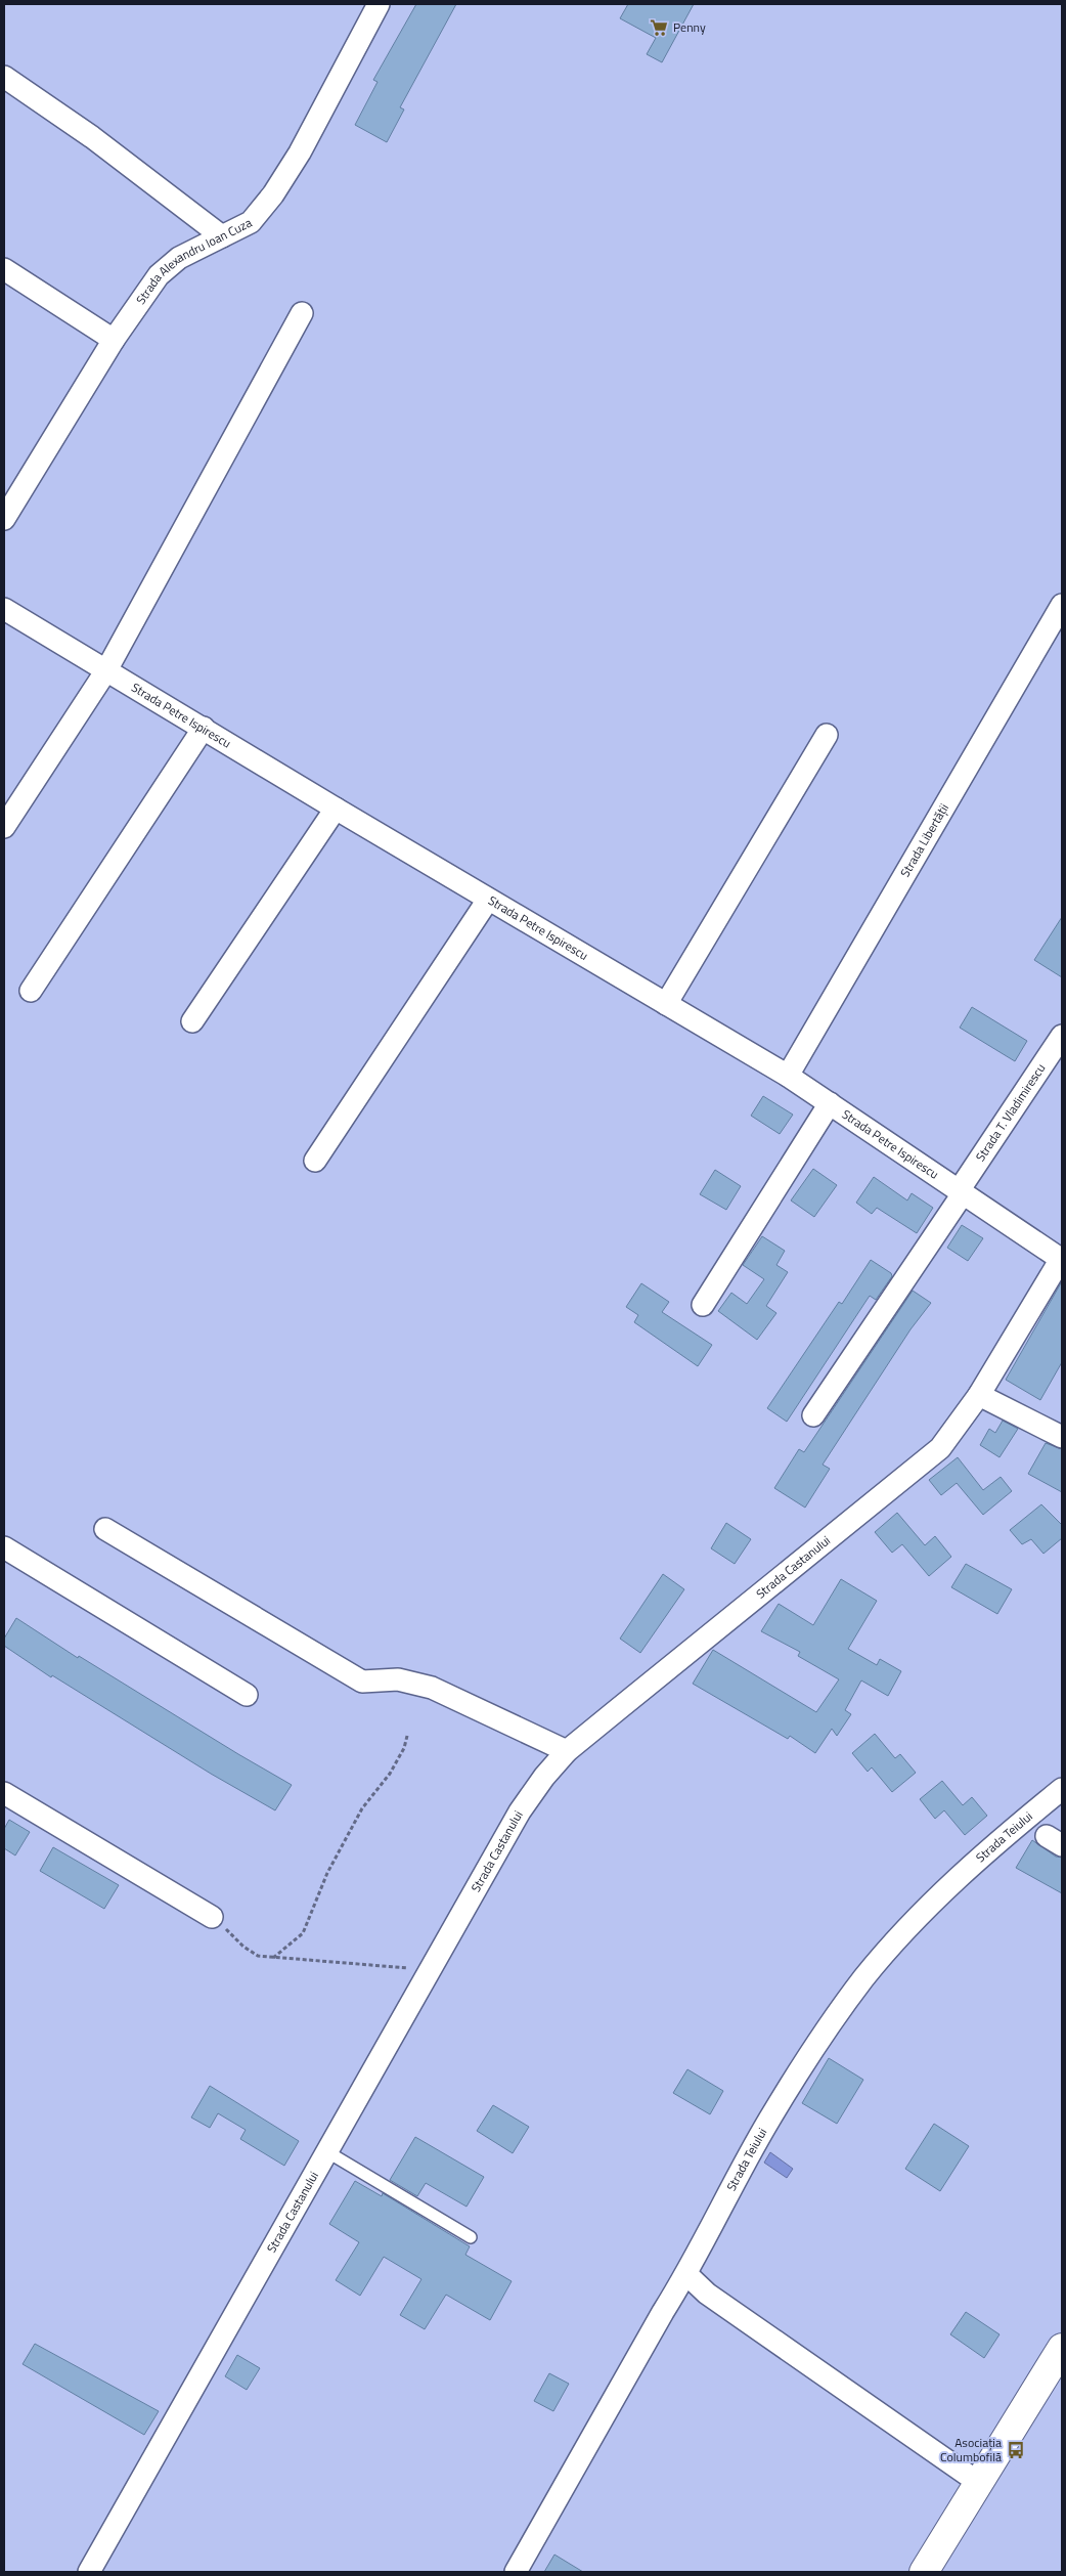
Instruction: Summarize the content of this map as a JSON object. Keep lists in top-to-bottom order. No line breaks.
{"streets":{"street":["Strada Alexandru Ioan Cuza","Strada Petre Ispirescu","Strada Libertății","Strada T. Vladimirescu","Strada Castanului","Strada Teiului"]},"crossings":[["Strada Petre Ispirescu","Strada Libertății"],["Strada Petre Ispirescu","Strada T. Vladimirescu"],["Strada Petre Ispirescu","Strada Castanului"]],"places":{"supermarket":["Penny"],"bus stop":["Asociația Columbofilă"]}}
